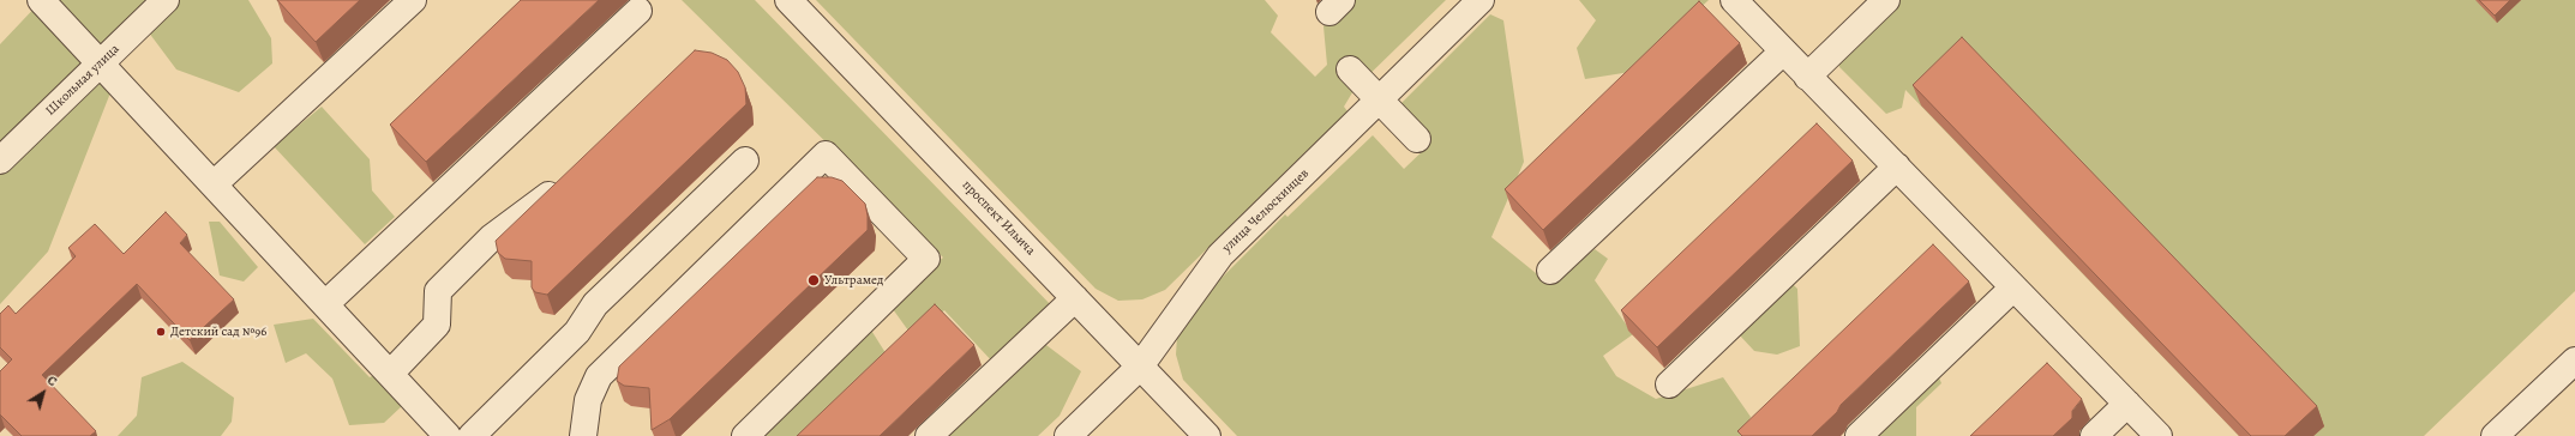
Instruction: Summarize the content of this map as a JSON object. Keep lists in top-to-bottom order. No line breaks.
{"streets":{"street":["Школьная улица","улица Челюскинцев","проспект Ильича"]},"crossings":[["улица Челюскинцев","проспект Ильича"]],"places":["Ультрамед","Детский сад №96"],"north":"top right"}
